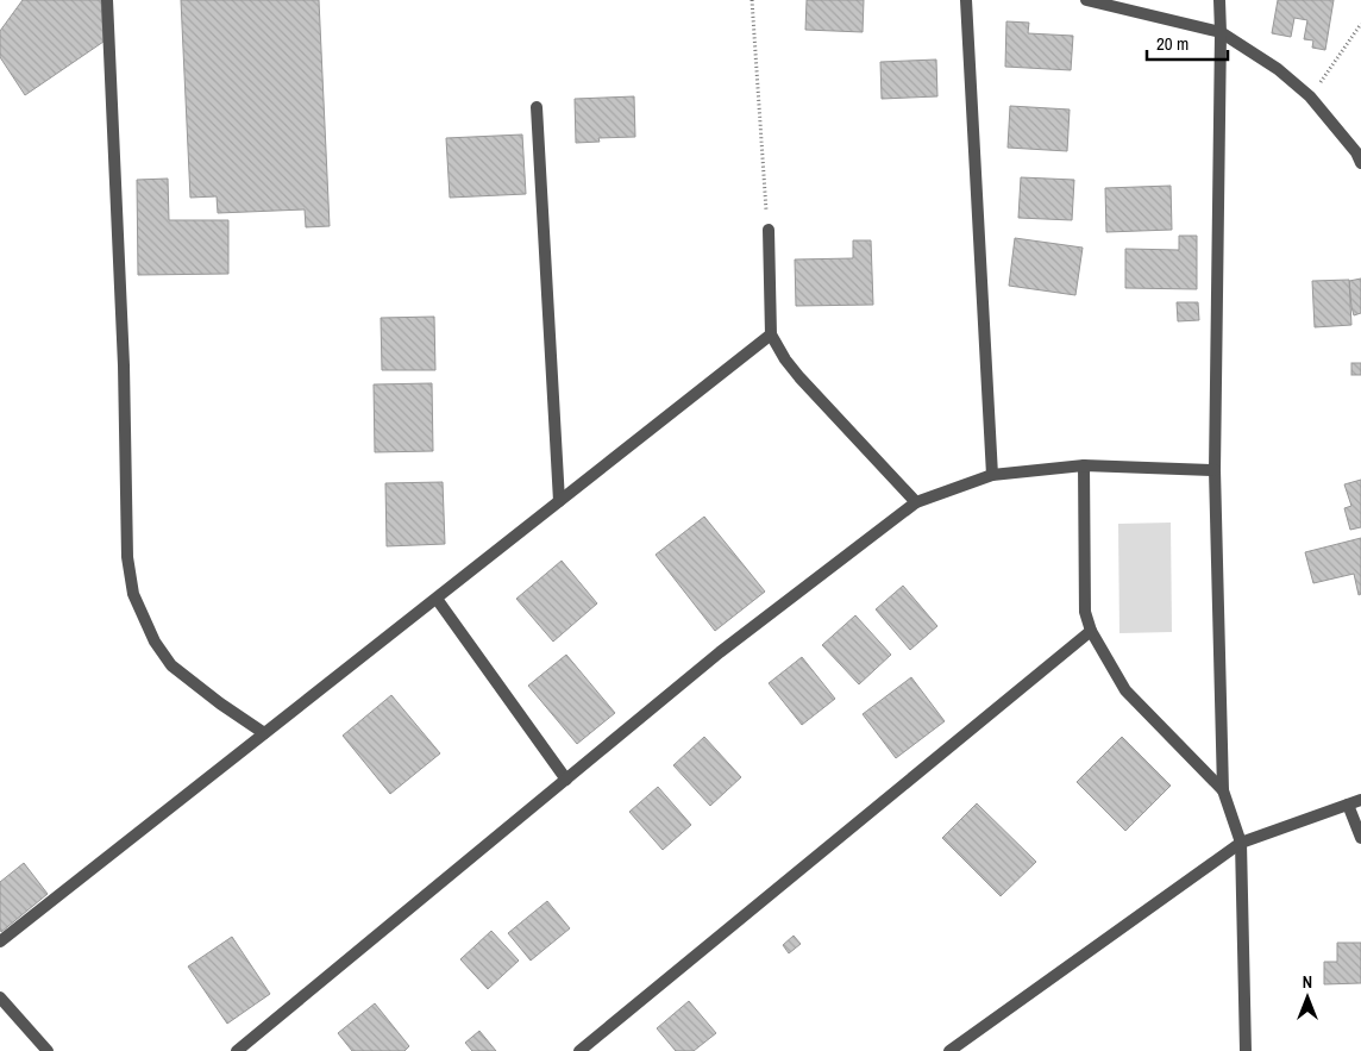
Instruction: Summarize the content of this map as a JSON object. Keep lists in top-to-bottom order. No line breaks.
{"scale_bar":"20 m","north":"top"}
